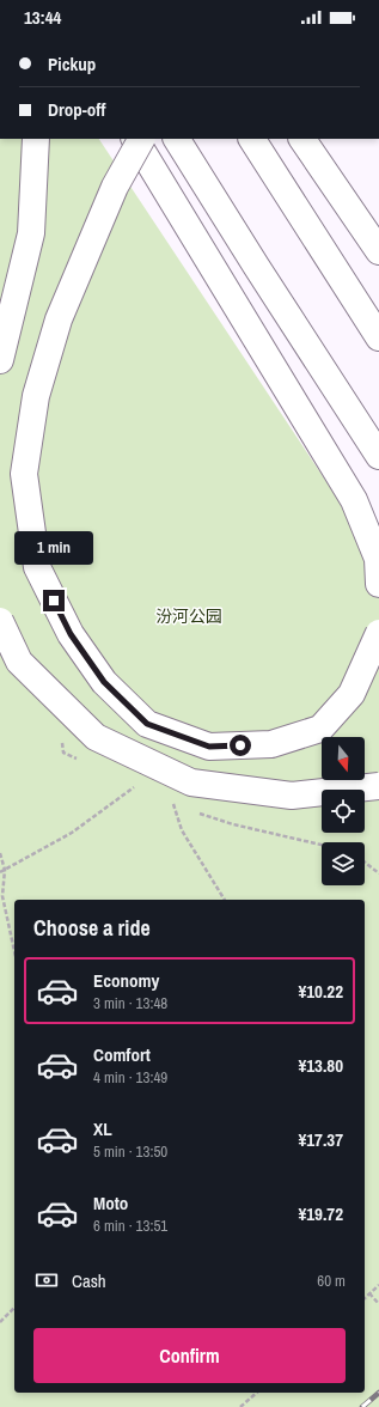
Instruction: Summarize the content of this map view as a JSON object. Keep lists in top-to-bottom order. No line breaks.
{"parks":["汾河公园"],"north":"bottom","page":{"status":"13:44","banner":["Pickup","Drop-off"],"bubble":"1 min","heading":"Choose a ride","list":[{"name":"Economy","note":"3 min · 13:48","value":"¥10.22"},{"name":"Comfort","note":"4 min · 13:49","value":"¥13.80"},{"name":"XL","note":"5 min · 13:50","value":"¥17.37"},{"name":"Moto","note":"6 min · 13:51","value":"¥19.72"}],"pay":["Cash","60 m"],"buttons":"Confirm"}}
